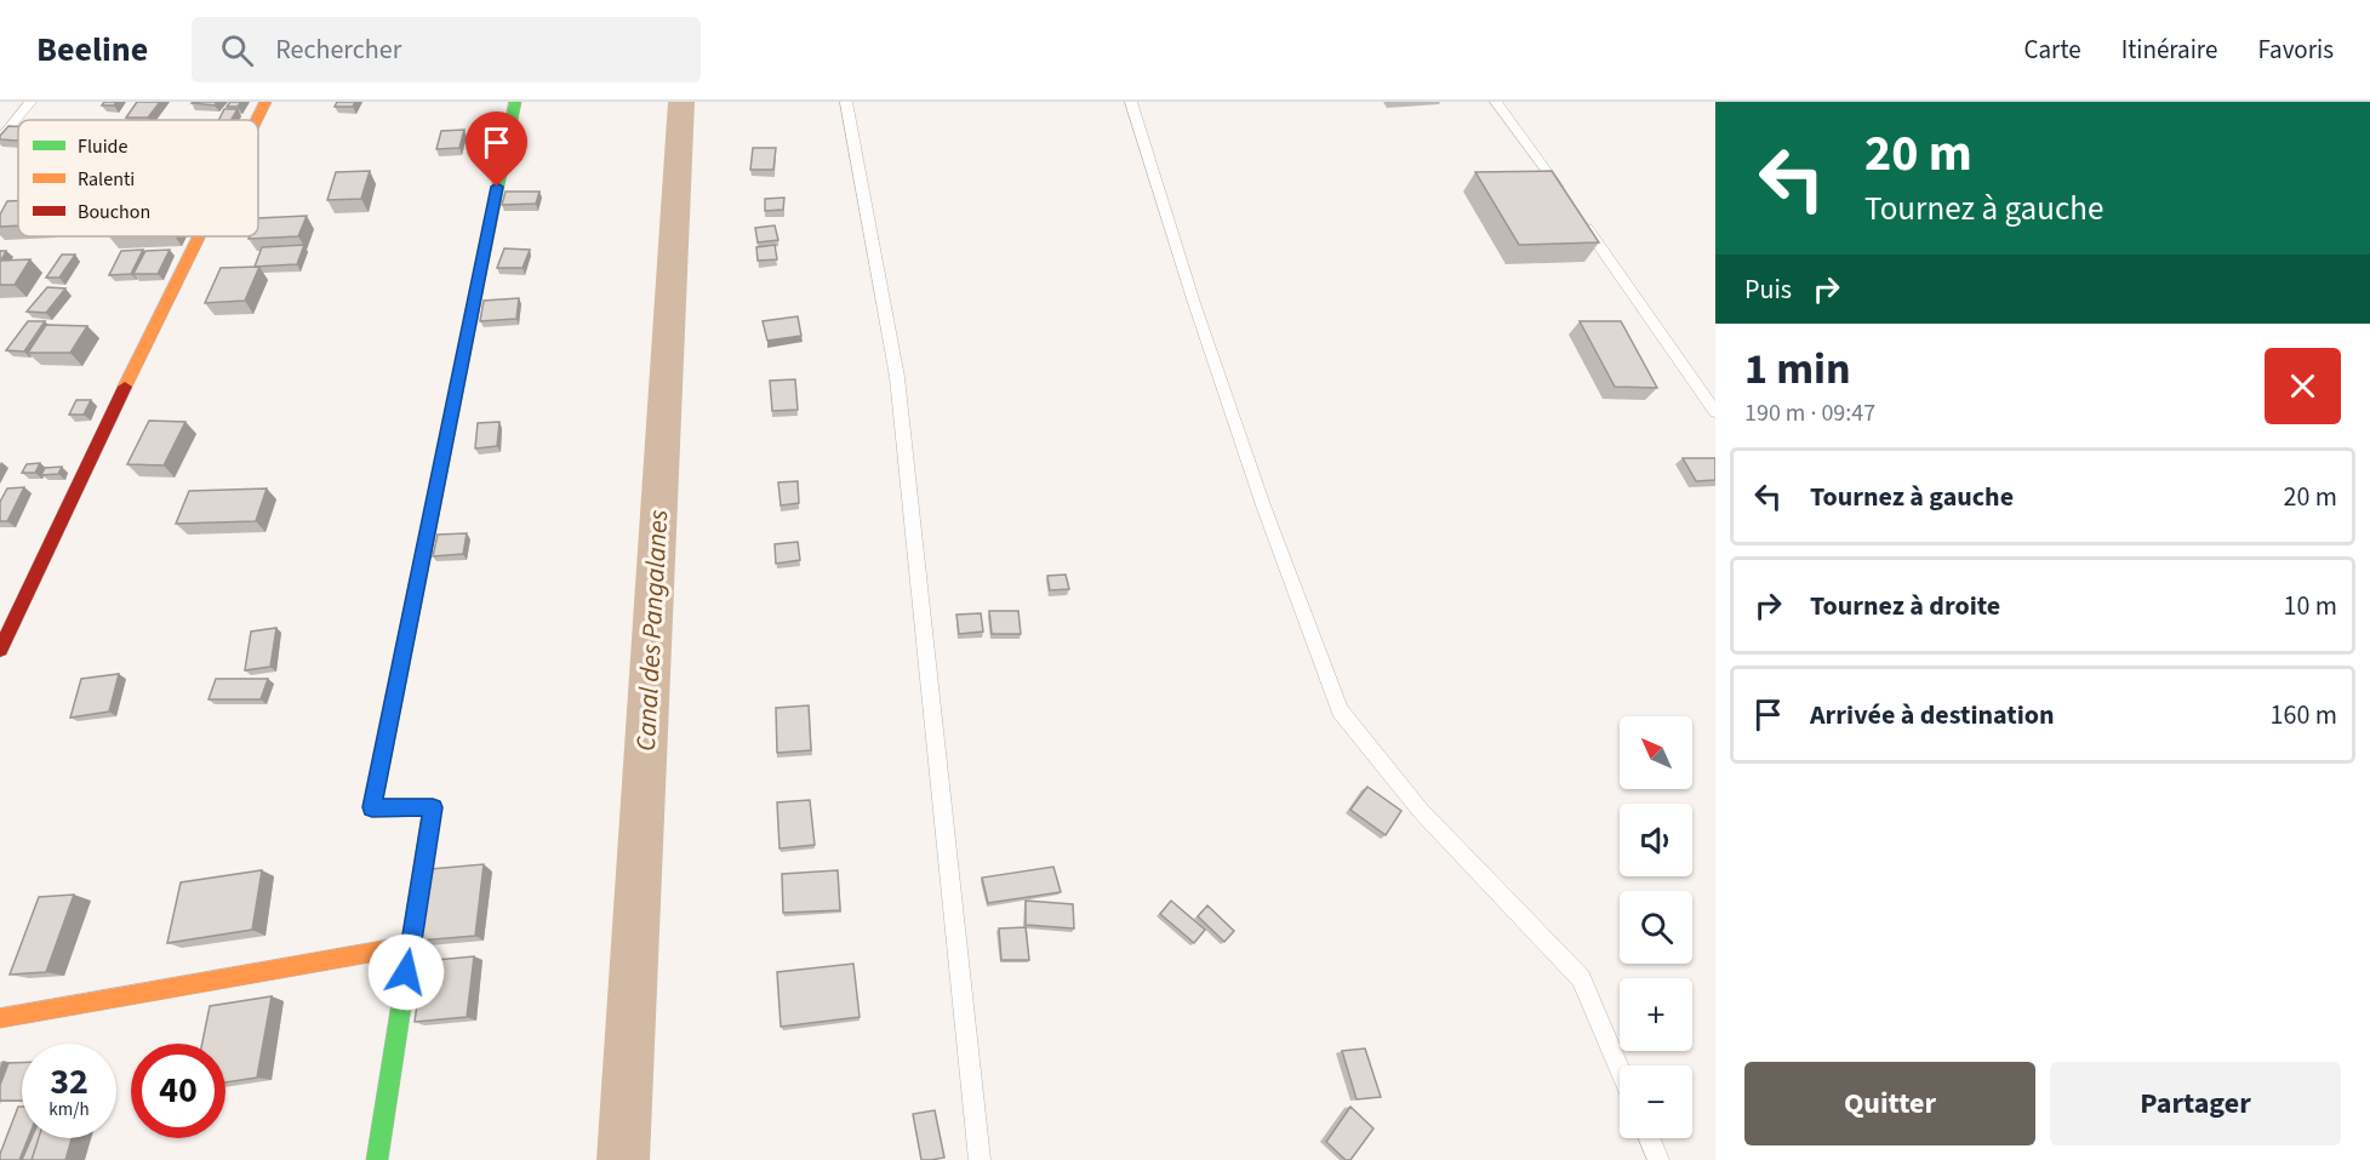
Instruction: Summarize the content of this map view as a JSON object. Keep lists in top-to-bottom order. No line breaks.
{"water":["Canal des Pangalanes"],"legend":["Fluide","Ralenti","Bouchon"],"north":"top left","page":{"header":"Beeline","search":"Rechercher","nav":["Carte","Itinéraire","Favoris"],"turn":["20 m","Tournez à gauche"],"then":"Puis","heading":["1 min","190 m · 09:47"],"list":[{"name":"Tournez à gauche","value":"20 m"},{"name":"Tournez à droite","value":"10 m"},{"name":"Arrivée à destination","value":"160 m"}],"map_buttons":["+","−"],"speed":"32 km/h","limit":"40","buttons":["Quitter","Partager"]}}
